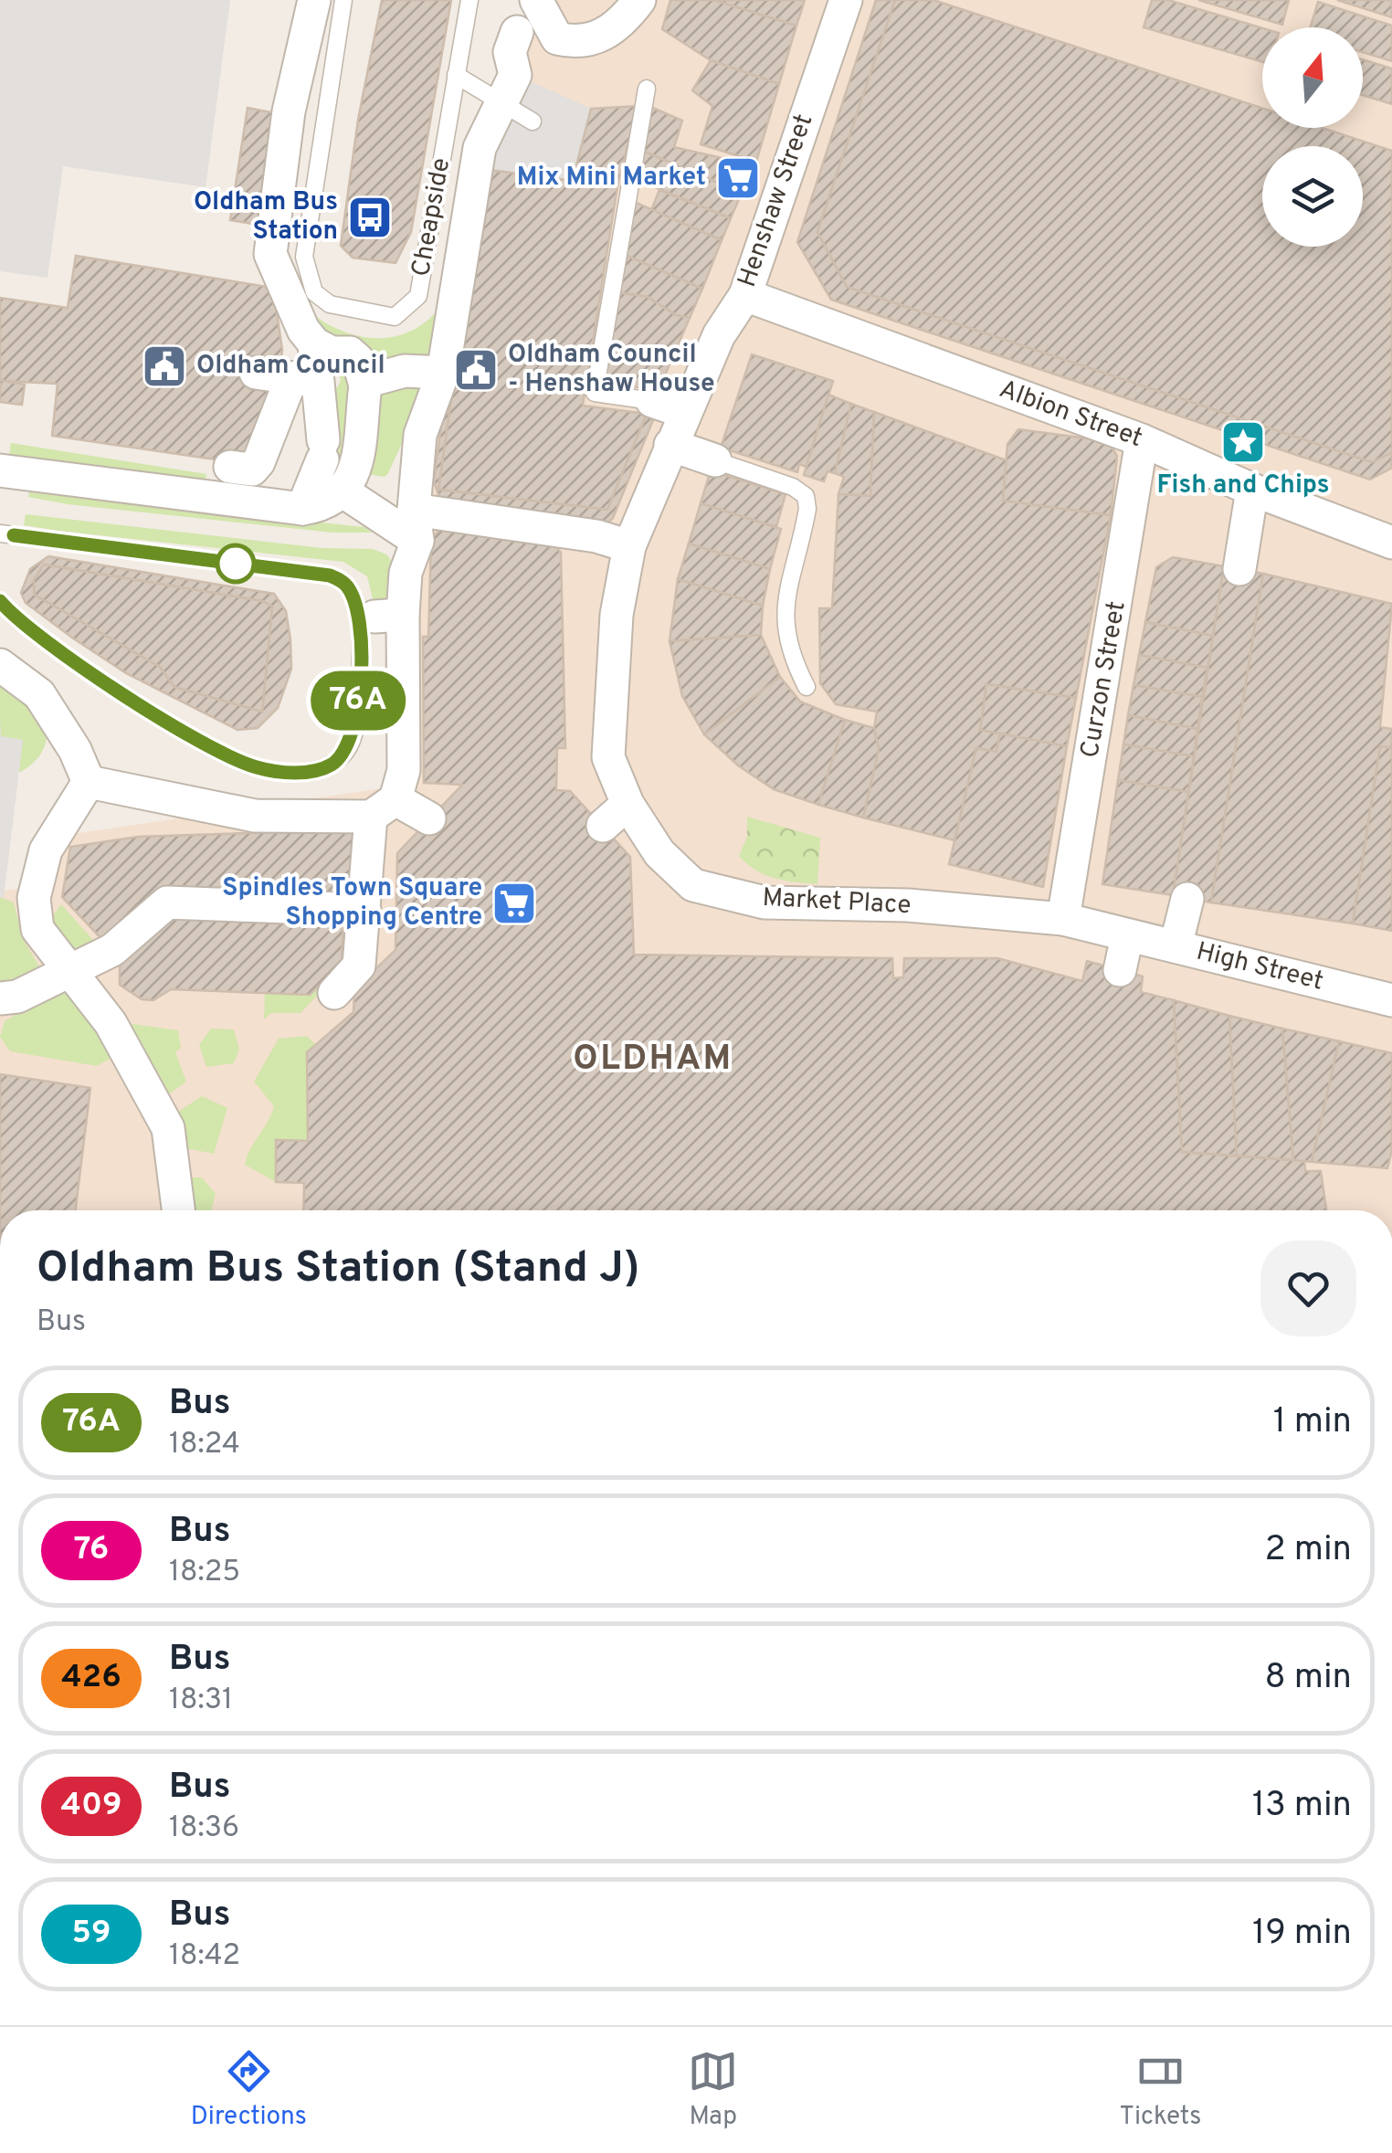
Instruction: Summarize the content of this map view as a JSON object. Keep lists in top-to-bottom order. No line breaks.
{"streets":{"street":["Henshaw Street","Albion Street","Curzon Street","Market Place","High Street"],"lane":["Cheapside"]},"crossings":[["Henshaw Street","Albion Street"],["Henshaw Street","Market Place"],["Albion Street","Curzon Street"],["Curzon Street","Market Place"],["Market Place","High Street"]],"districts":["OLDHAM"],"places":{"supermarket":["Mix Mini Market","Spindles Town Square Shopping Centre"],"bus stop":["Oldham Bus Station"],"public building":["Oldham Council","Oldham Council - Henshaw House"],"place":["Fish and Chips"]},"lines":["bus line 76A"],"north":"top","page":{"on_map":"76A","heading":["Oldham Bus Station (Stand J)","Bus"],"list":[{"mark":"76A","name":"Bus","note":"18:24","value":"1 min"},{"mark":"76","name":"Bus","note":"18:25","value":"2 min"},{"mark":"426","name":"Bus","note":"18:31","value":"8 min"},{"mark":"409","name":"Bus","note":"18:36","value":"13 min"},{"mark":"59","name":"Bus","note":"18:42","value":"19 min"}],"tabs":["Directions","Map","Tickets"]}}
